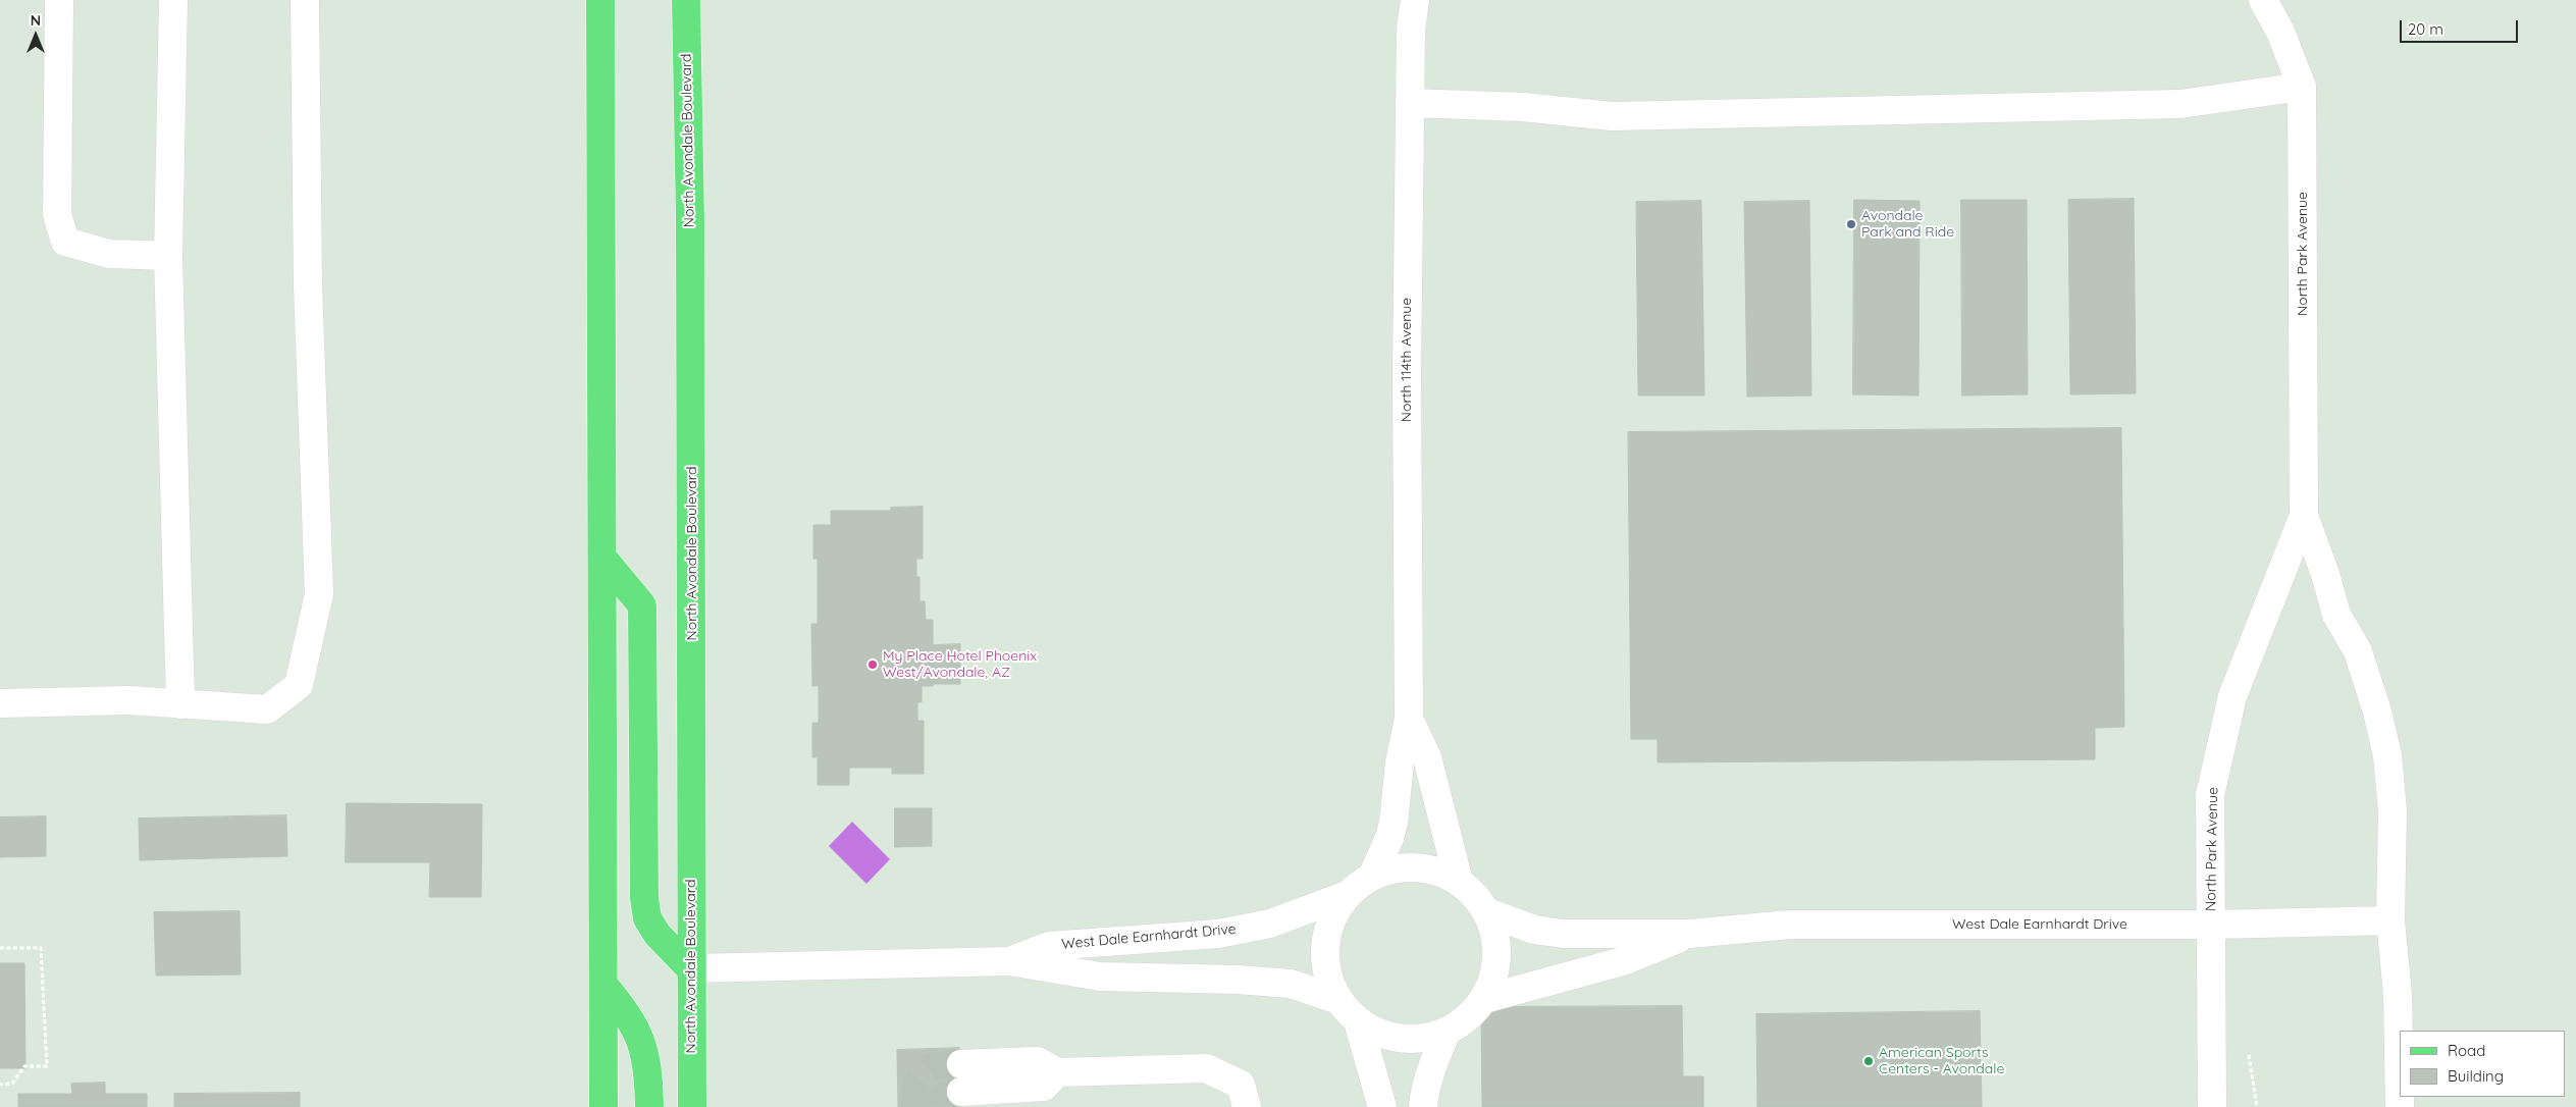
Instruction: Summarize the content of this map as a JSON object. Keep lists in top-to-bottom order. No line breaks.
{"streets":{"main road":["North Avondale Boulevard"],"street":["North Park Avenue","North 114th Avenue","West Dale Earnhardt Drive"]},"crossings":[["North Avondale Boulevard","West Dale Earnhardt Drive"],["North Park Avenue","West Dale Earnhardt Drive"]],"places":["Avondale Park and Ride","My Place Hotel Phoenix West/Avondale, AZ","American Sports Centers - Avondale"],"legend":["Road","Building"],"scale_bar":"20 m","north":"top"}
